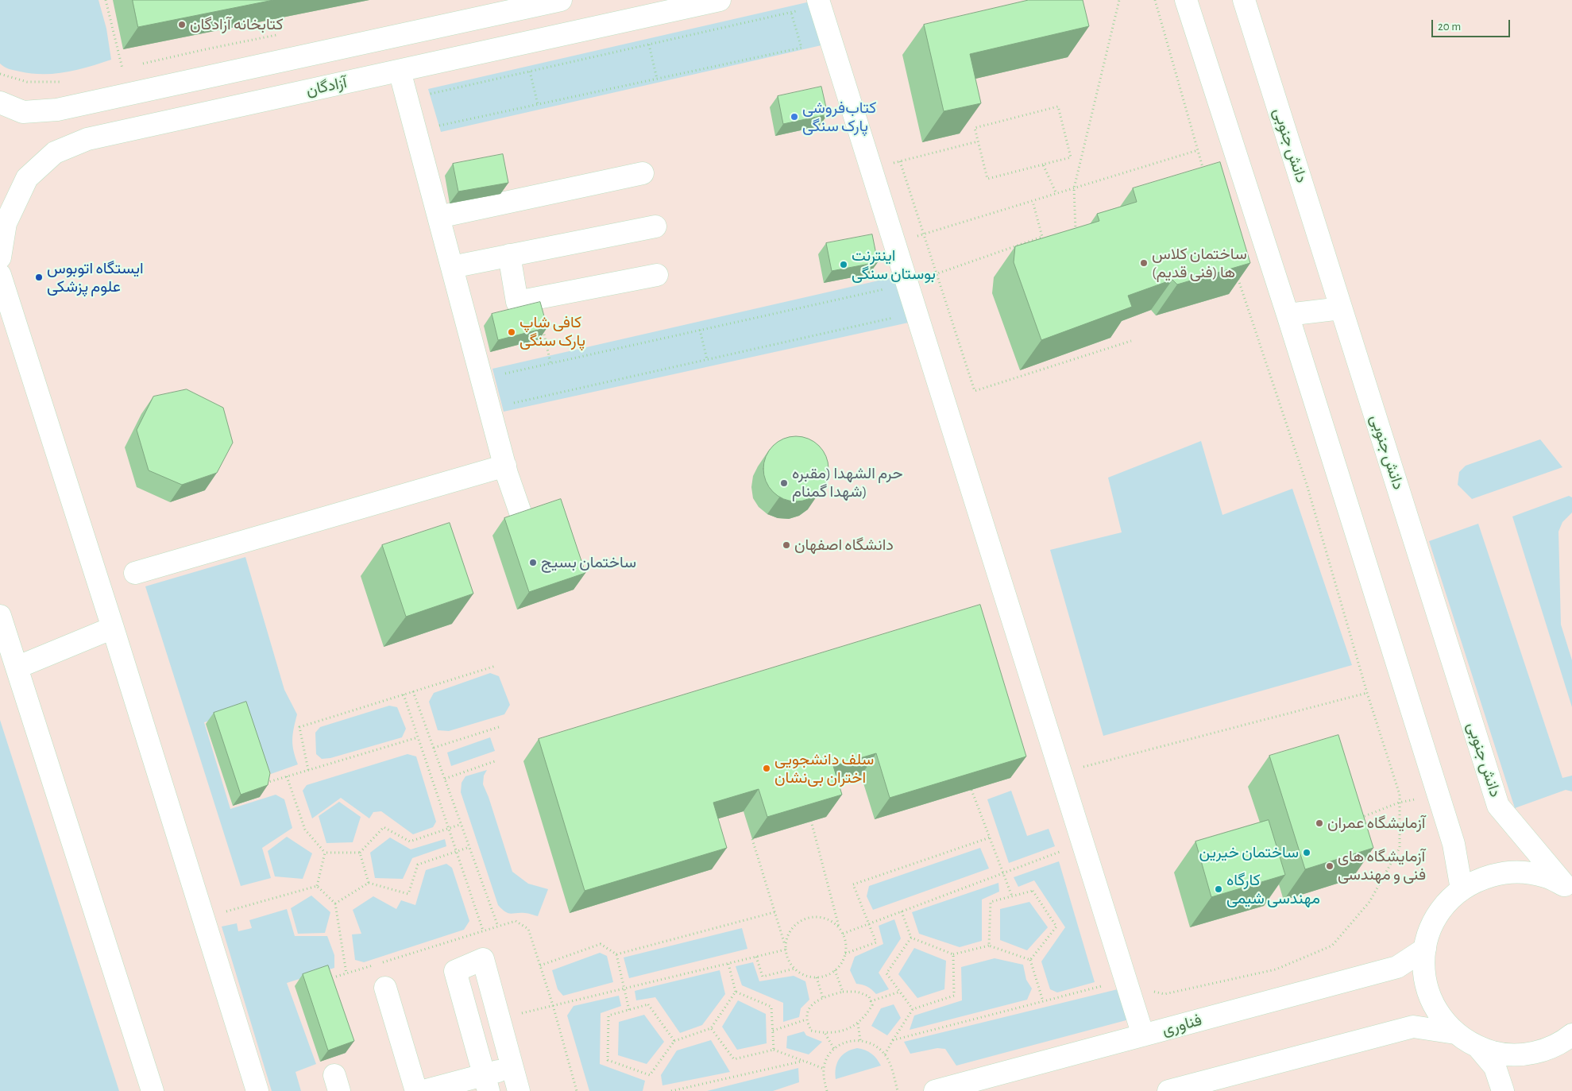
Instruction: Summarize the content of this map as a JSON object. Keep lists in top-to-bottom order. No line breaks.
{"streets":{"lane":["آزادگان","دانش جنوبی","فناوری"]},"places":["کتابخانه آزادگان","کتاب‌فروشی پارک سنگی","ساختمان کلاس ها (فنی قدیم)","اینترنت بوستان سنگی","ایستگاه اتوبوس علوم پزشکی","کافی شاپ پارک سنگی","حرم الشهدا (مقبره شهدا گمنام)","دانشگاه اصفهان","ساختمان بسیج","سلف دانشجویی اختران بی‌نشان","آزمایشگاه عمران","ساختمان خیرین","آزمایشگاه های فنی و مهندسی","کارگاه مهندسی شیمی"],"scale_bar":"20 m"}
